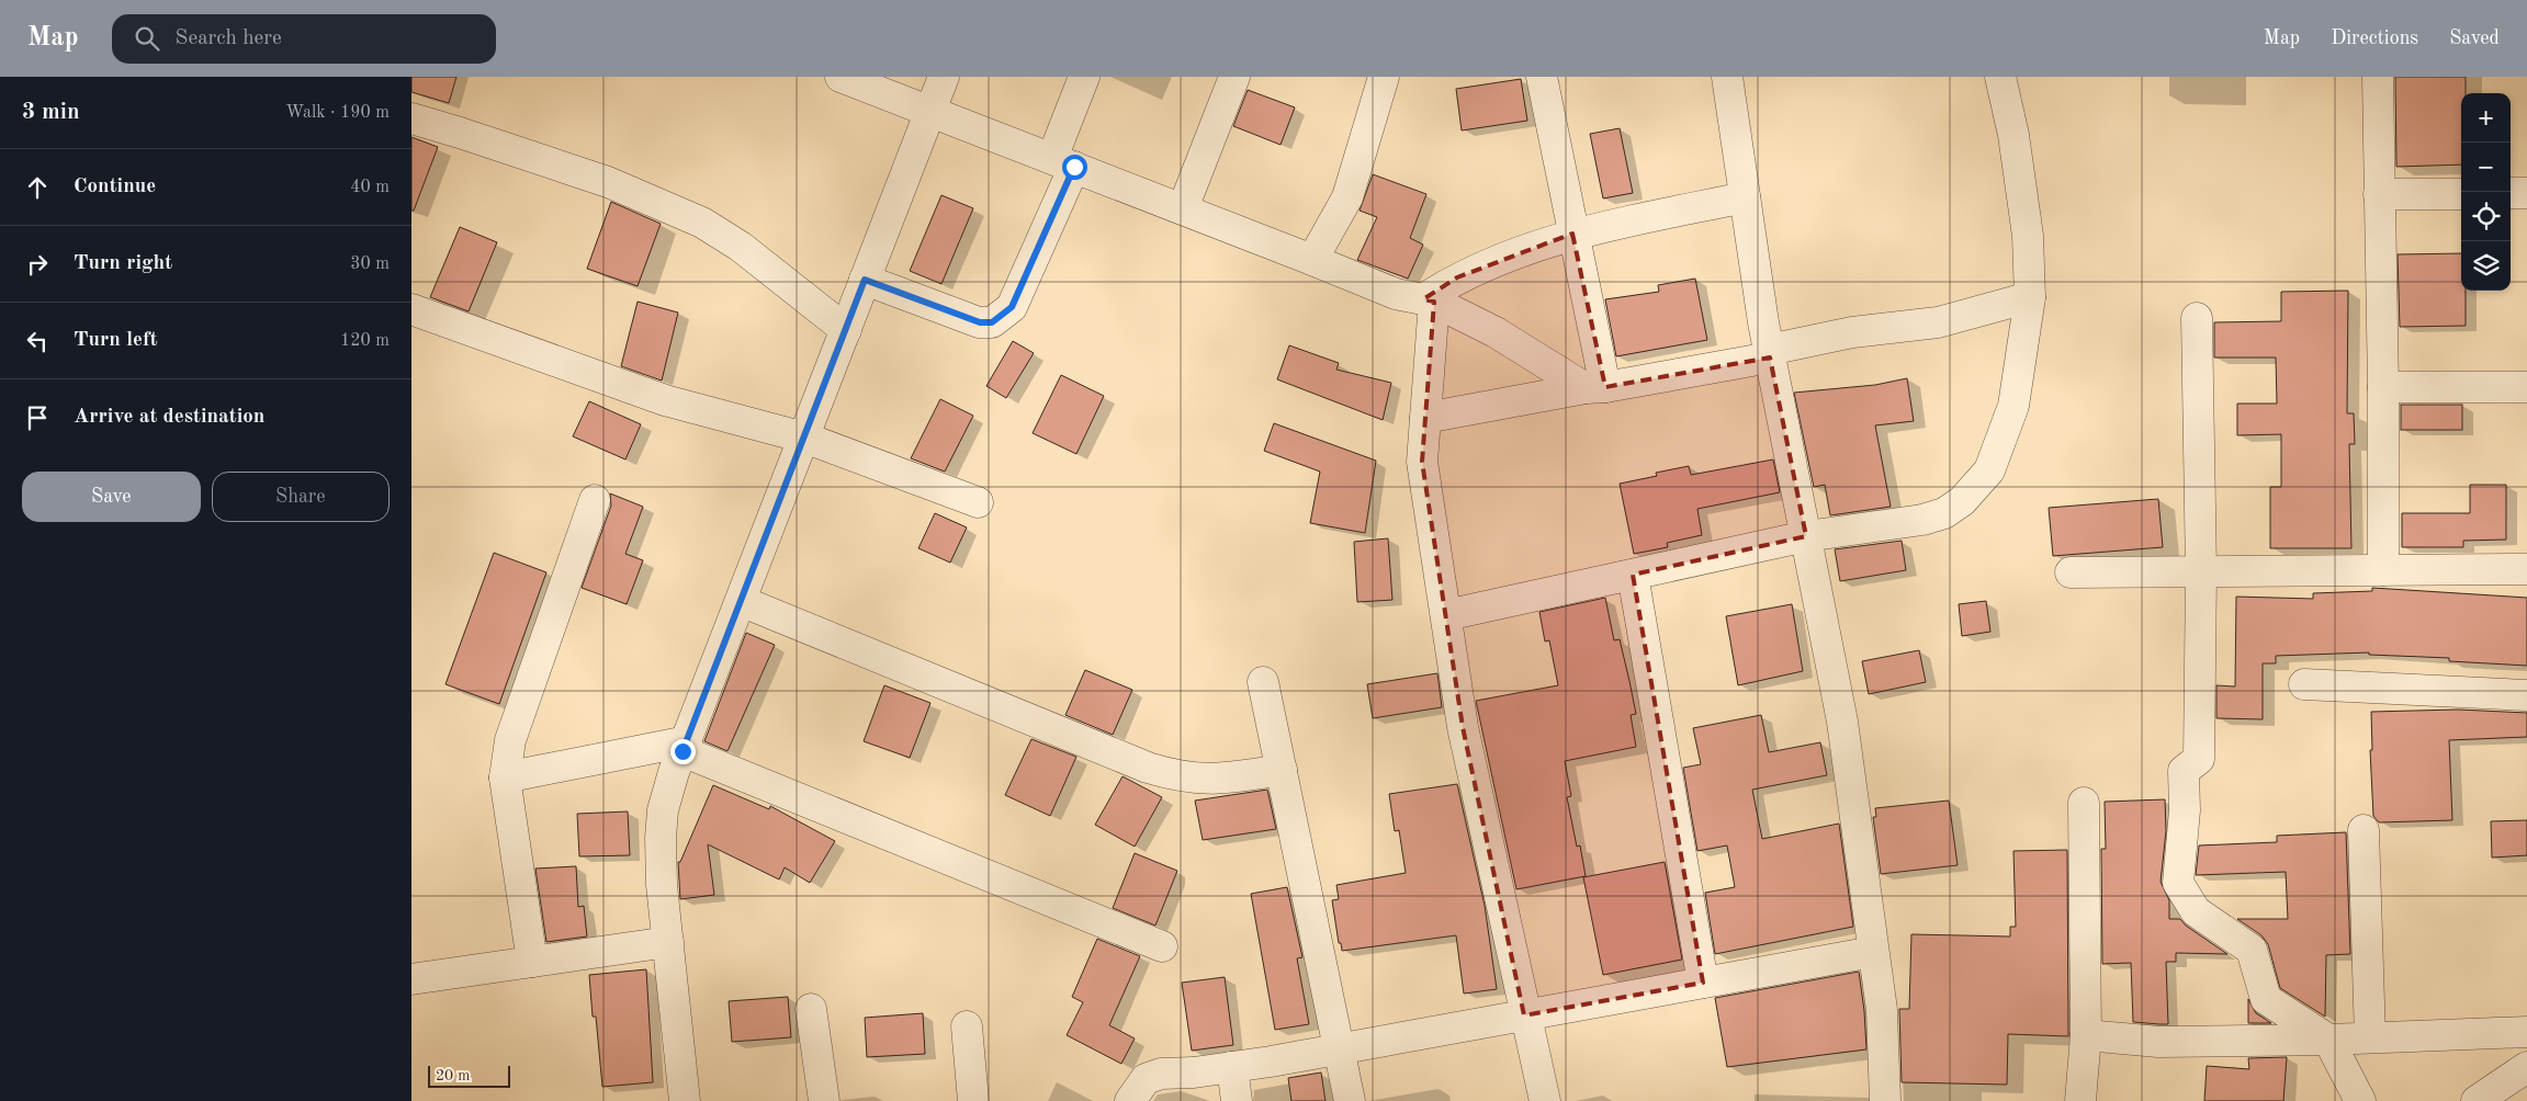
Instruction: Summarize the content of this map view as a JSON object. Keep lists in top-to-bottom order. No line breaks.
{"scale_bar":"20 m","page":{"header":"Map","search":"Search here","nav":["Map","Directions","Saved"],"heading":["3 min","Walk · 190 m"],"map_buttons":["+","−"],"list":[["Continue","40 m"],["Turn right","30 m"],["Turn left","120 m"],"Arrive at destination"],"buttons":["Save","Share"],"scale":"20 m"}}
